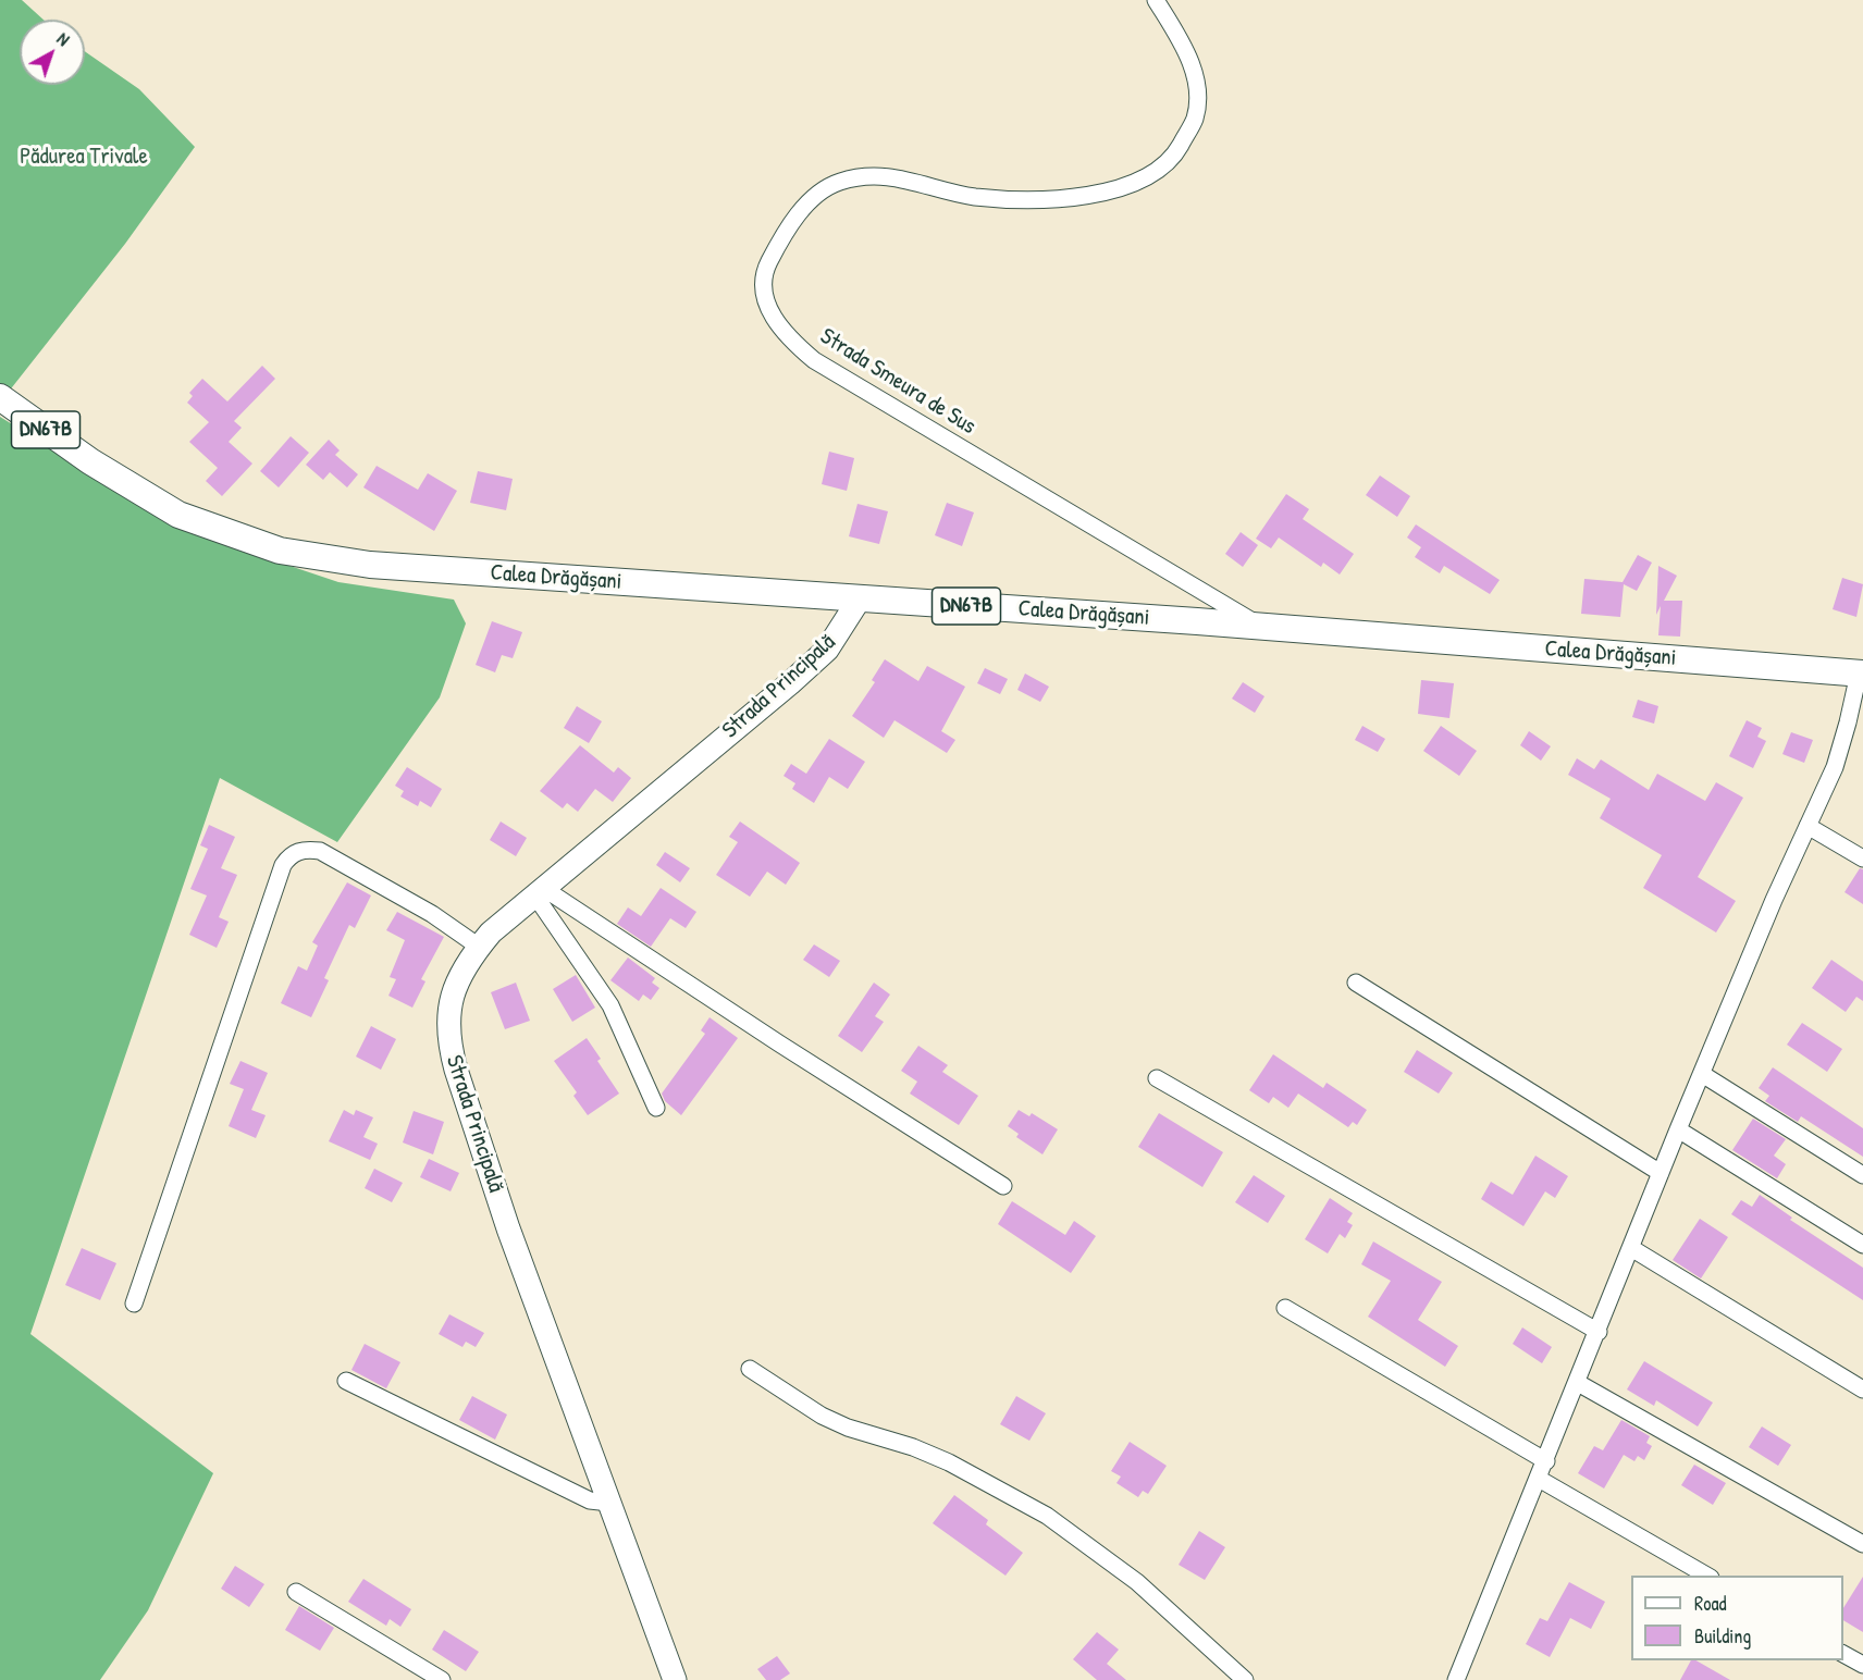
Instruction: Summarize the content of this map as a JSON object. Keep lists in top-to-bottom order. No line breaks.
{"streets":{"main road":["DN67B","Calea Drăgășani"],"street":["Strada Smeura de Sus","Strada Principală"]},"crossings":[["Strada Smeura de Sus","Calea Drăgășani"],["Calea Drăgășani","Strada Principală"]],"parks":["Pădurea Trivale"],"legend":["Road","Building"],"north":"top right"}
